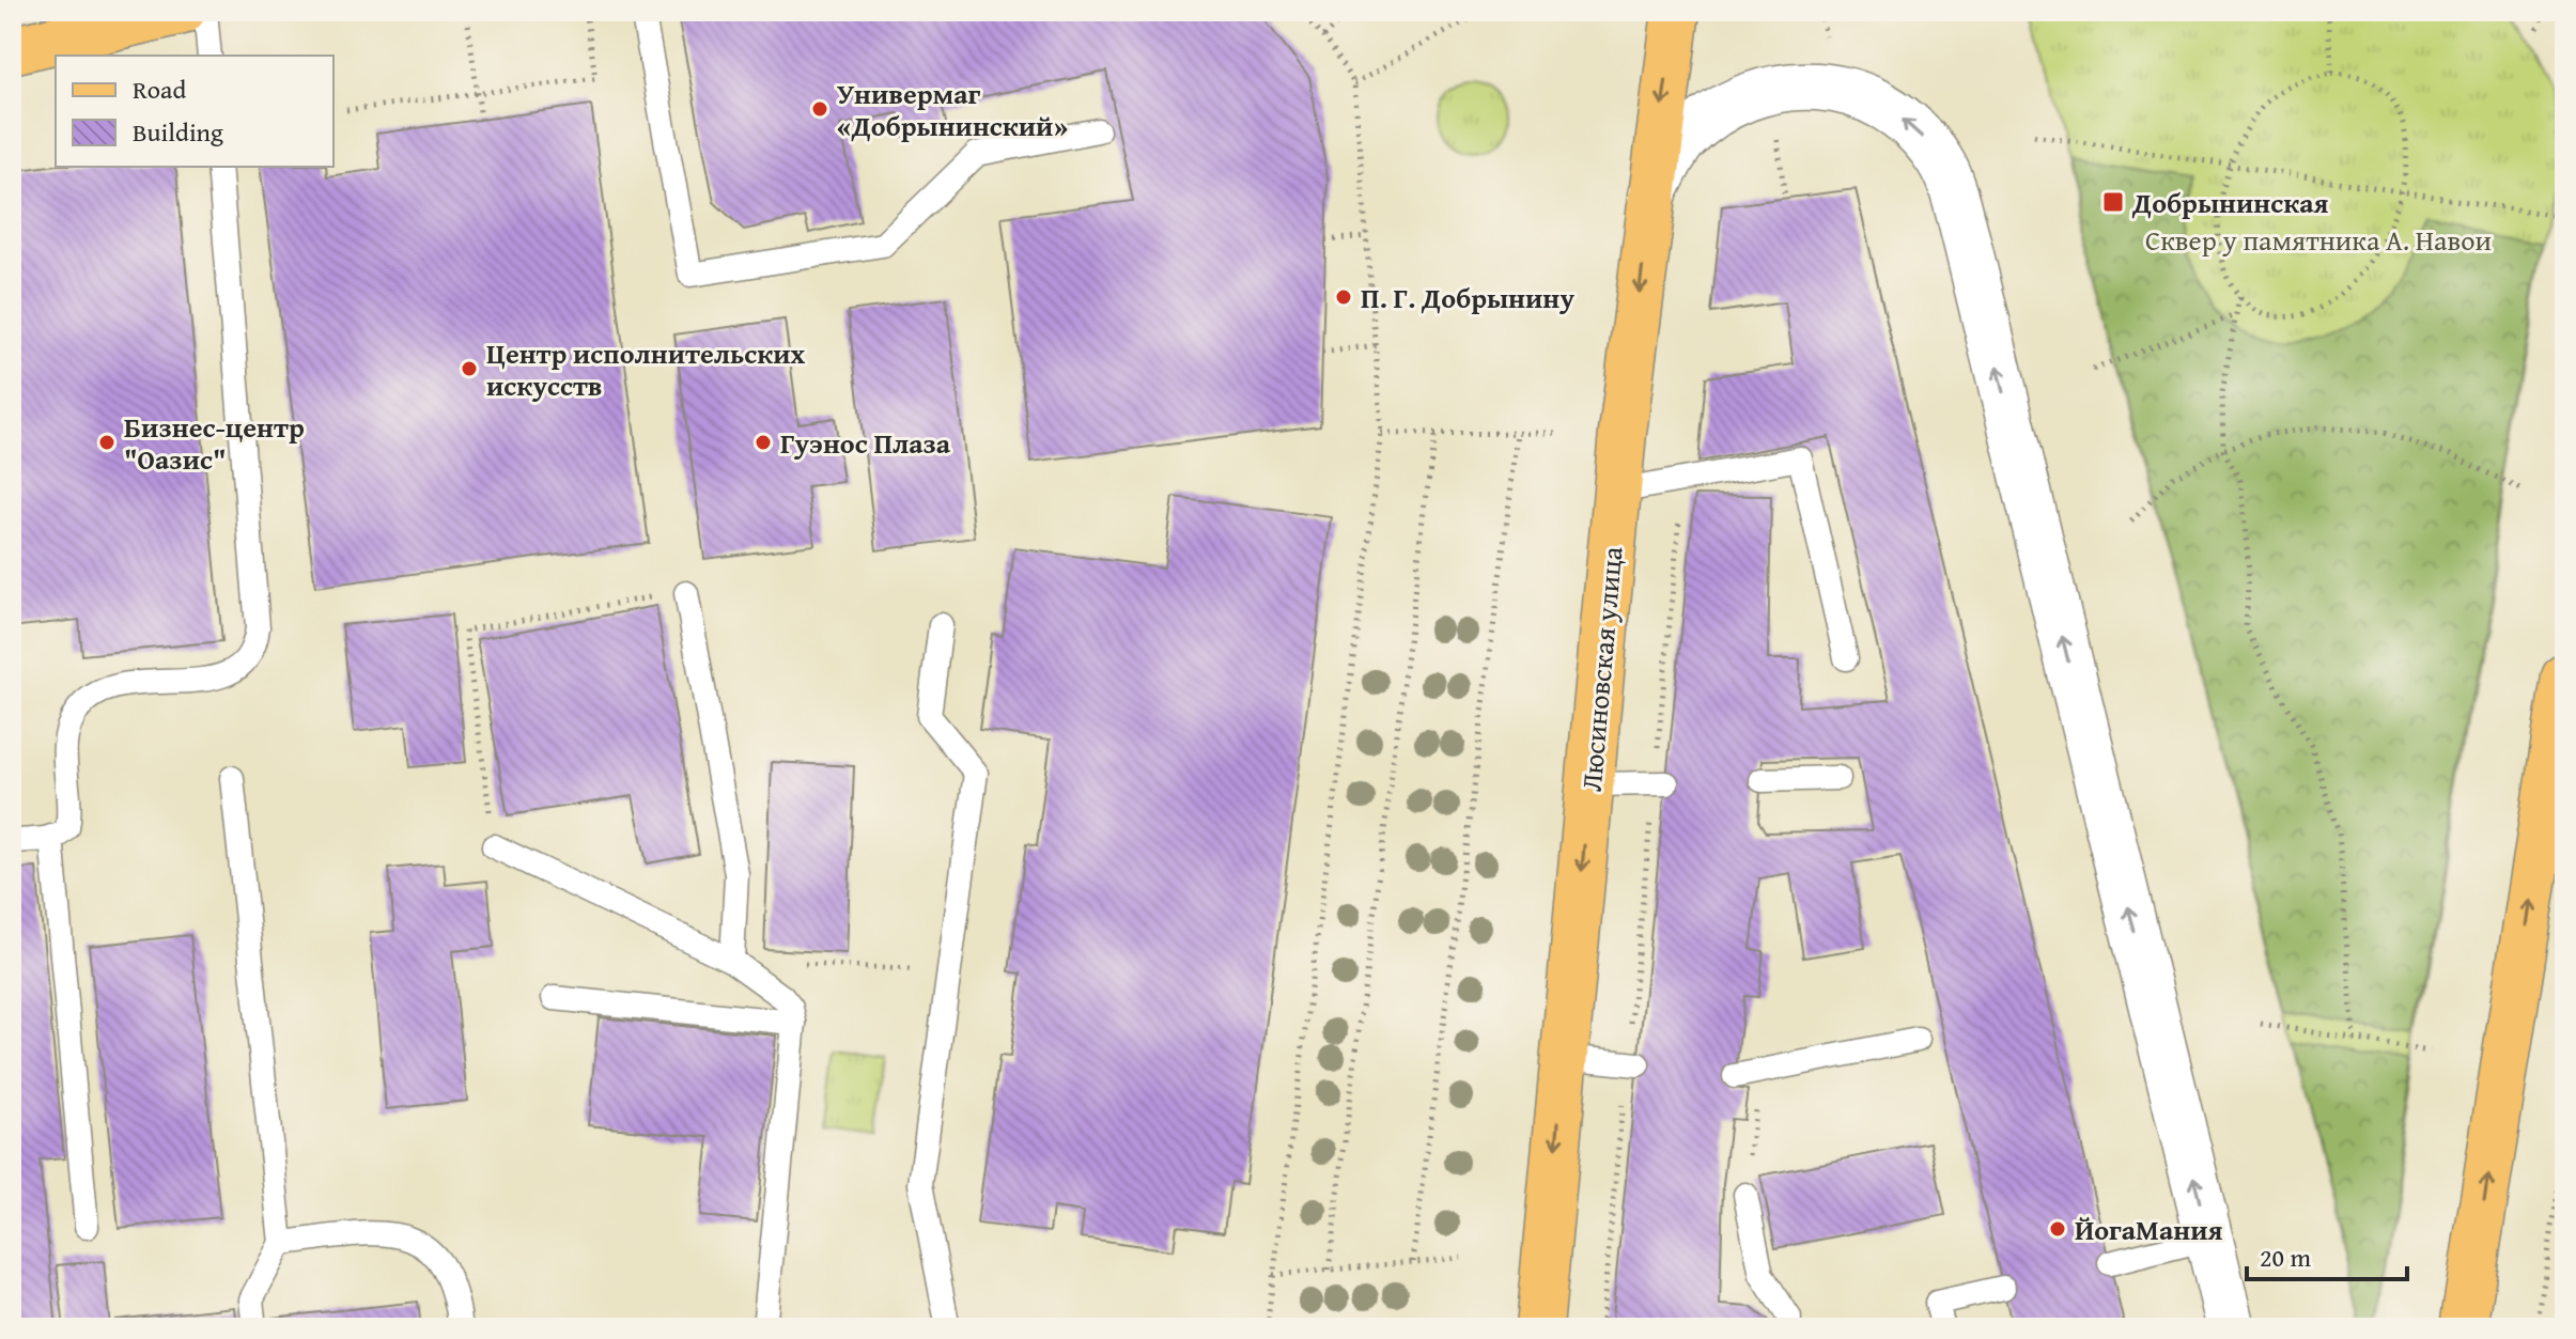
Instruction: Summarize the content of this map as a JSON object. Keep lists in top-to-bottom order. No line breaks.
{"streets":{"main road":["Люсиновская улица"]},"one_way":["Люсиновская улица"],"parks":["Сквер у памятника А. Навои"],"places":{"other":["Универмаг «Добрынинский»","П. Г. Добрынину","Центр исполнительских искусств","Бизнес-центр \"Оазис\"","Гуэнос Плаза","ЙогаМания"],"transit":["Добрынинская"]},"legend":["Road","Building"],"scale_bar":"20 m"}
